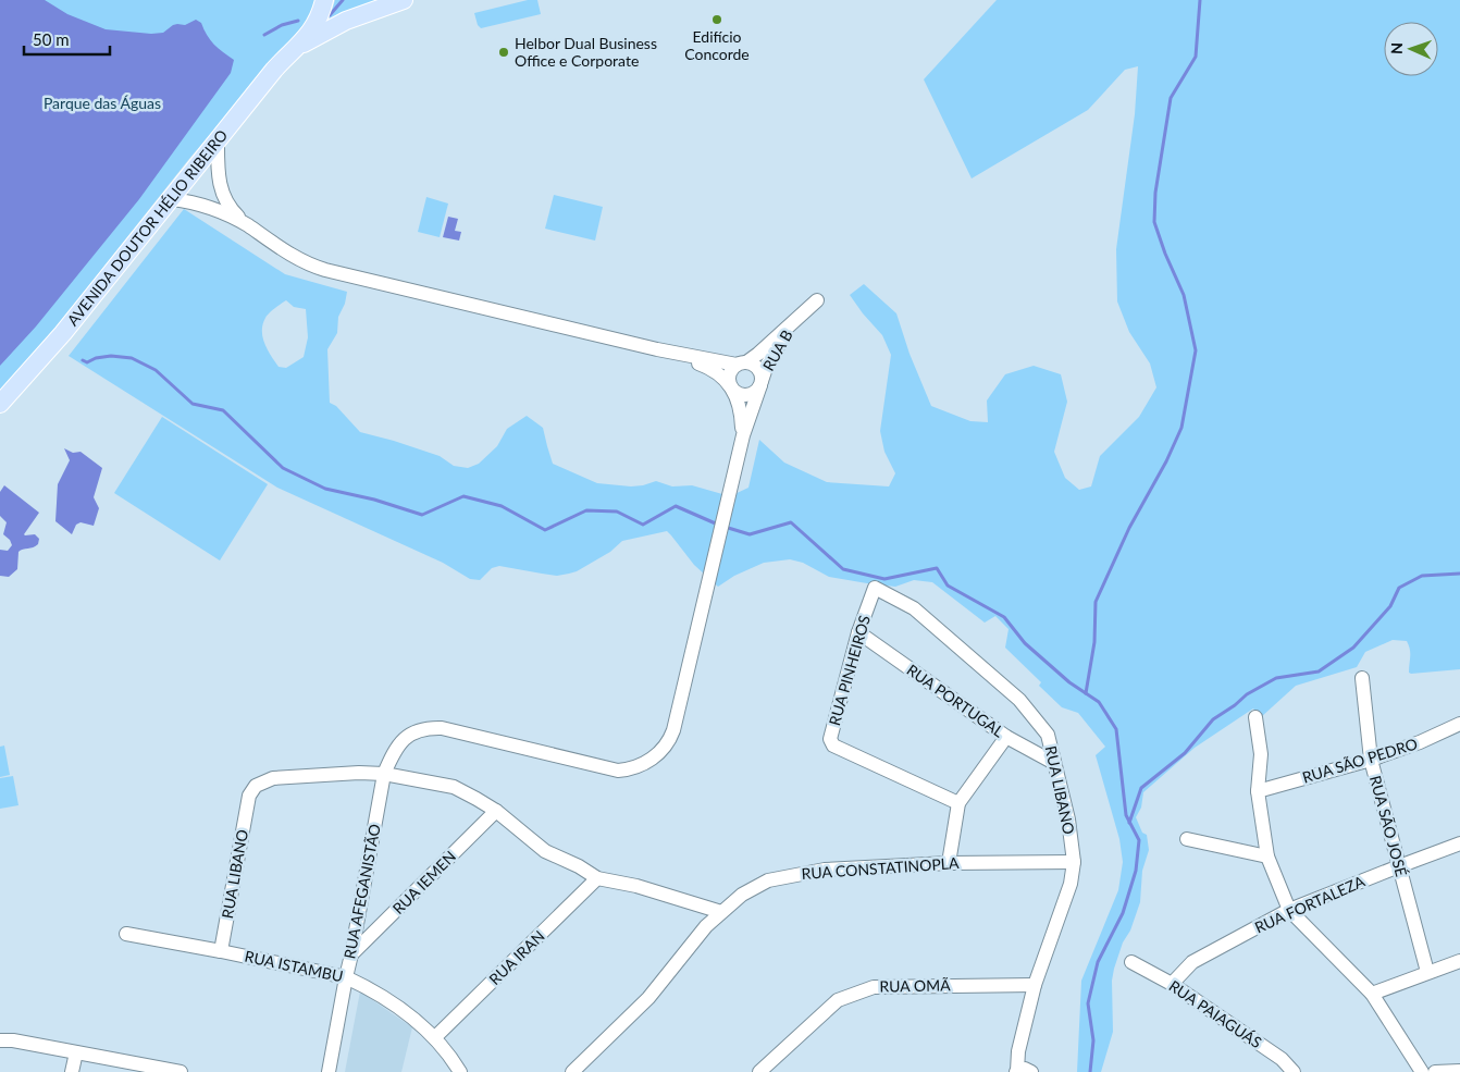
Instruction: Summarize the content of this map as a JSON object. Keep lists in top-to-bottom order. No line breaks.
{"streets":{"main road":["AVENIDA DOUTOR HÉLIO RIBEIRO"],"street":["RUA B","RUA PINHEIROS","RUA PORTUGAL","RUA SÃO PEDRO","RUA LIBANO","RUA SÃO JOSÉ","RUA CONSTATINOPLA","RUA IEMEN","RUA AFEGANISTÃO","RUA FORTALEZA","RUA IRAN","RUA ISTAMBU","RUA OMÃ","RUA PAIAGUÁS"]},"crossings":[["RUA B","RUA AFEGANISTÃO"],["RUA PINHEIROS","RUA PORTUGAL"],["RUA PINHEIROS","RUA LIBANO"],["RUA PORTUGAL","RUA LIBANO"],["RUA SÃO PEDRO","RUA SÃO JOSÉ"],["RUA LIBANO","RUA CONSTATINOPLA"],["RUA LIBANO","RUA AFEGANISTÃO"],["RUA LIBANO","RUA ISTAMBU"],["RUA LIBANO","RUA OMÃ"],["RUA SÃO JOSÉ","RUA FORTALEZA"],["RUA IEMEN","RUA AFEGANISTÃO"],["RUA AFEGANISTÃO","RUA ISTAMBU"],["RUA FORTALEZA","RUA PAIAGUÁS"],["RUA IRAN","RUA ISTAMBU"]],"parks":["Parque das Águas"],"places":["Edifício Concorde","Helbor Dual Business Office e Corporate"],"scale_bar":"50 m","north":"left"}
